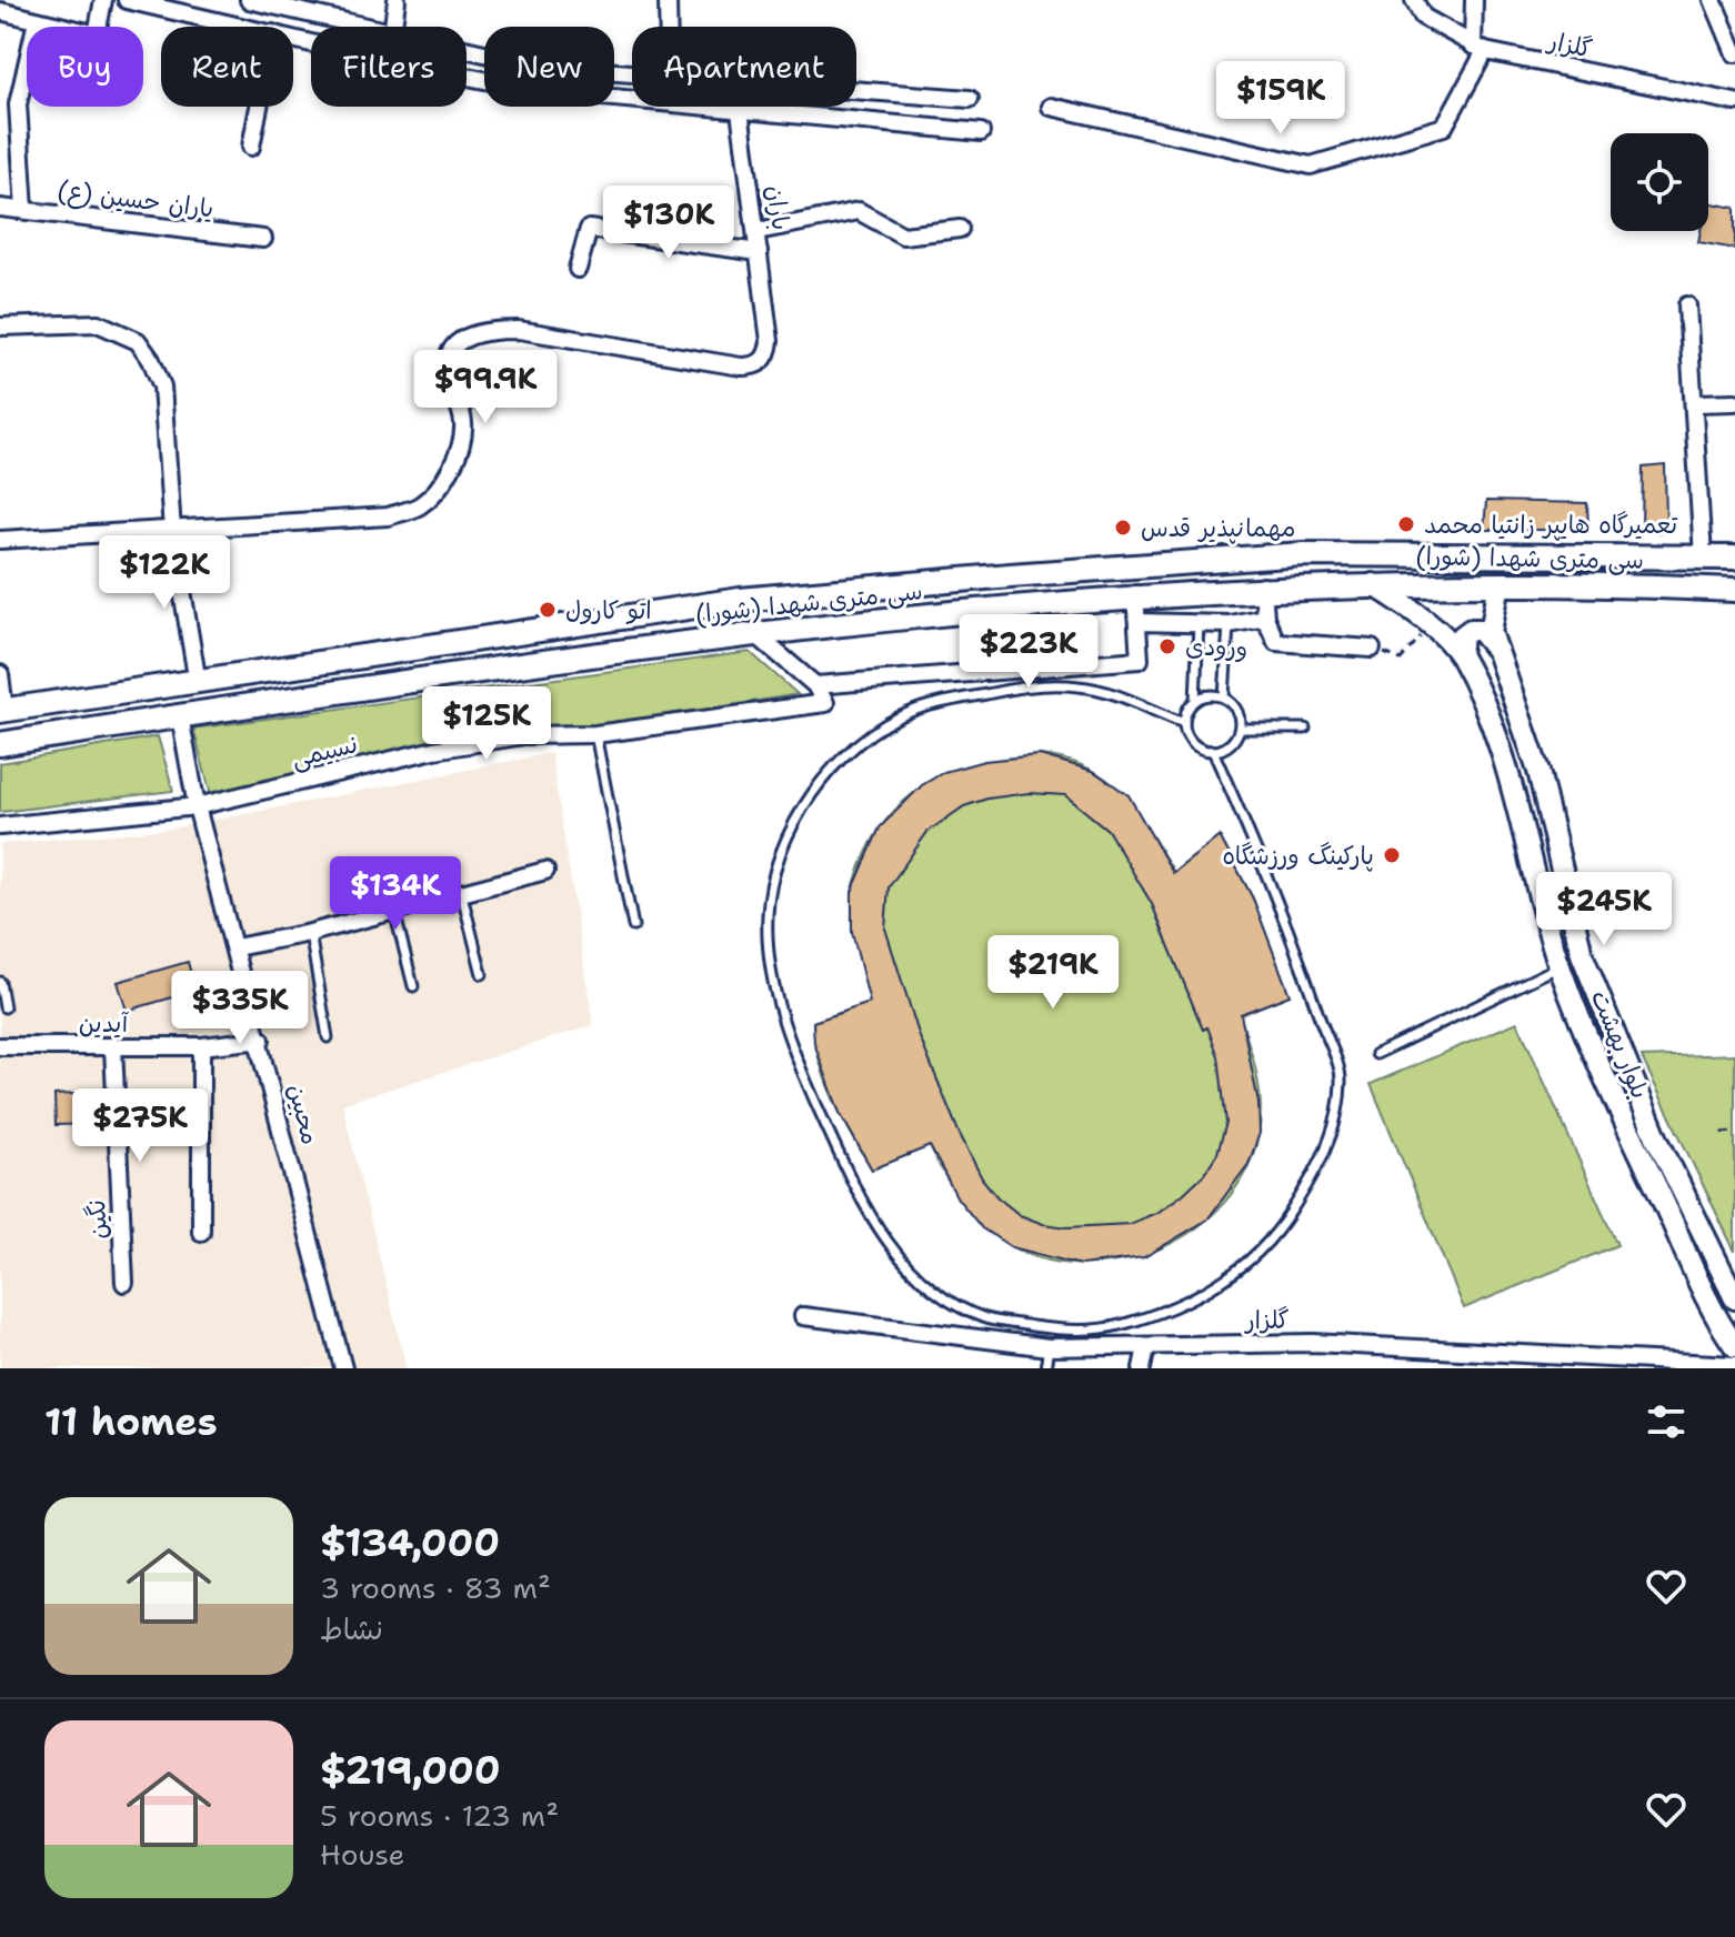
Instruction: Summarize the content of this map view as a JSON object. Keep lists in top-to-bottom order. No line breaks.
{"streets":{"main road":["سی متری شهدا (شورا)"],"street":["گلزار","یاران حسین (ع)","باران","نسیمی","آیدین","بلوار بهشت","محبین","نگین"]},"crossings":[["سی متری شهدا (شورا)","بلوار بهشت"],["سی متری شهدا (شورا)","محبین"],["نسیمی","محبین"],["آیدین","محبین"],["آیدین","نگین"]],"places":["تعمیرگاه هایپر زانتیا محمد","مهمانپذیر قدس","اتو کارول","ورودی","پارکینگ ورزشگاه"],"page":{"chip":["Buy","Rent","Filters","New","Apartment"],"price":["$159K","$130K","$99.9K","$122K","$223K","$125K","$134K","$245K","$219K","$335K","$275K"],"heading":"11 homes","list":[{"name":"$134,000","note":"3 rooms · 83 m² · نشاط"},{"name":"$219,000","note":"5 rooms · 123 m² · House"}]}}
